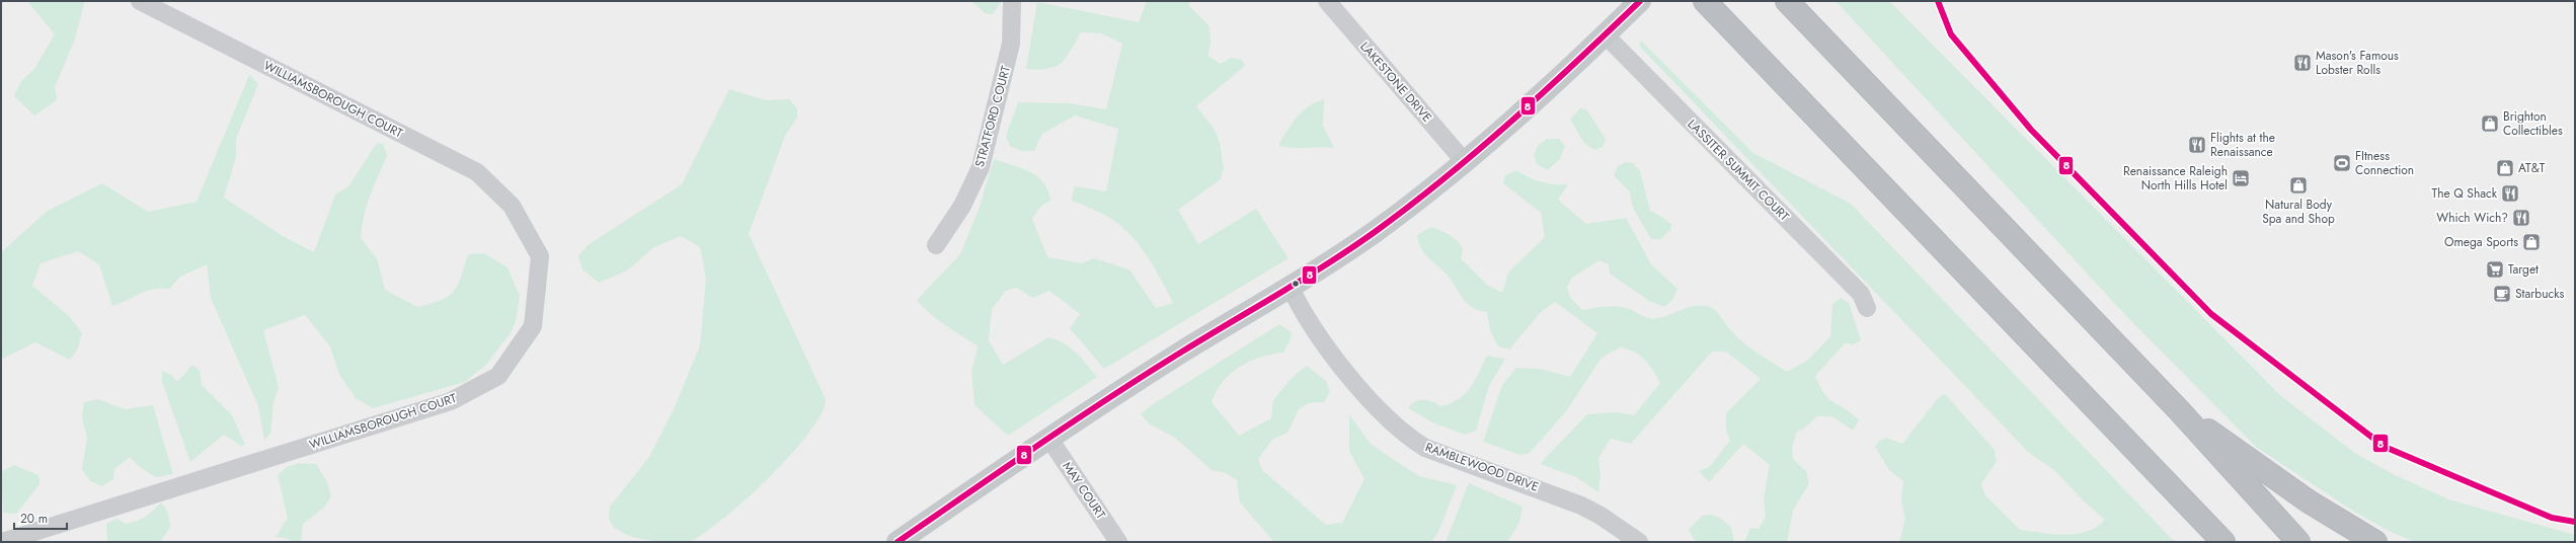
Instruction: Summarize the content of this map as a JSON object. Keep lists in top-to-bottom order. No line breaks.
{"streets":{"street":["LAKESTONE DRIVE","WILLIAMSBOROUGH COURT","STRATFORD COURT","LASSITER SUMMIT COURT","RAMBLEWOOD DRIVE","MAY COURT"]},"places":{"restaurant":["Mason's Famous Lobster Rolls","Flights at the Renaissance","The Q Shack","Which Wich?"],"shop":["Brighton Collectibles","AT&T","Natural Body Spa and Shop","Omega Sports"],"sports":["FItness Connection"],"hotel":["Renaissance Raleigh North Hills Hotel"],"supermarket":["Target"],"cafe":["Starbucks"]},"lines":["transit line 8"],"scale_bar":"20 m"}
